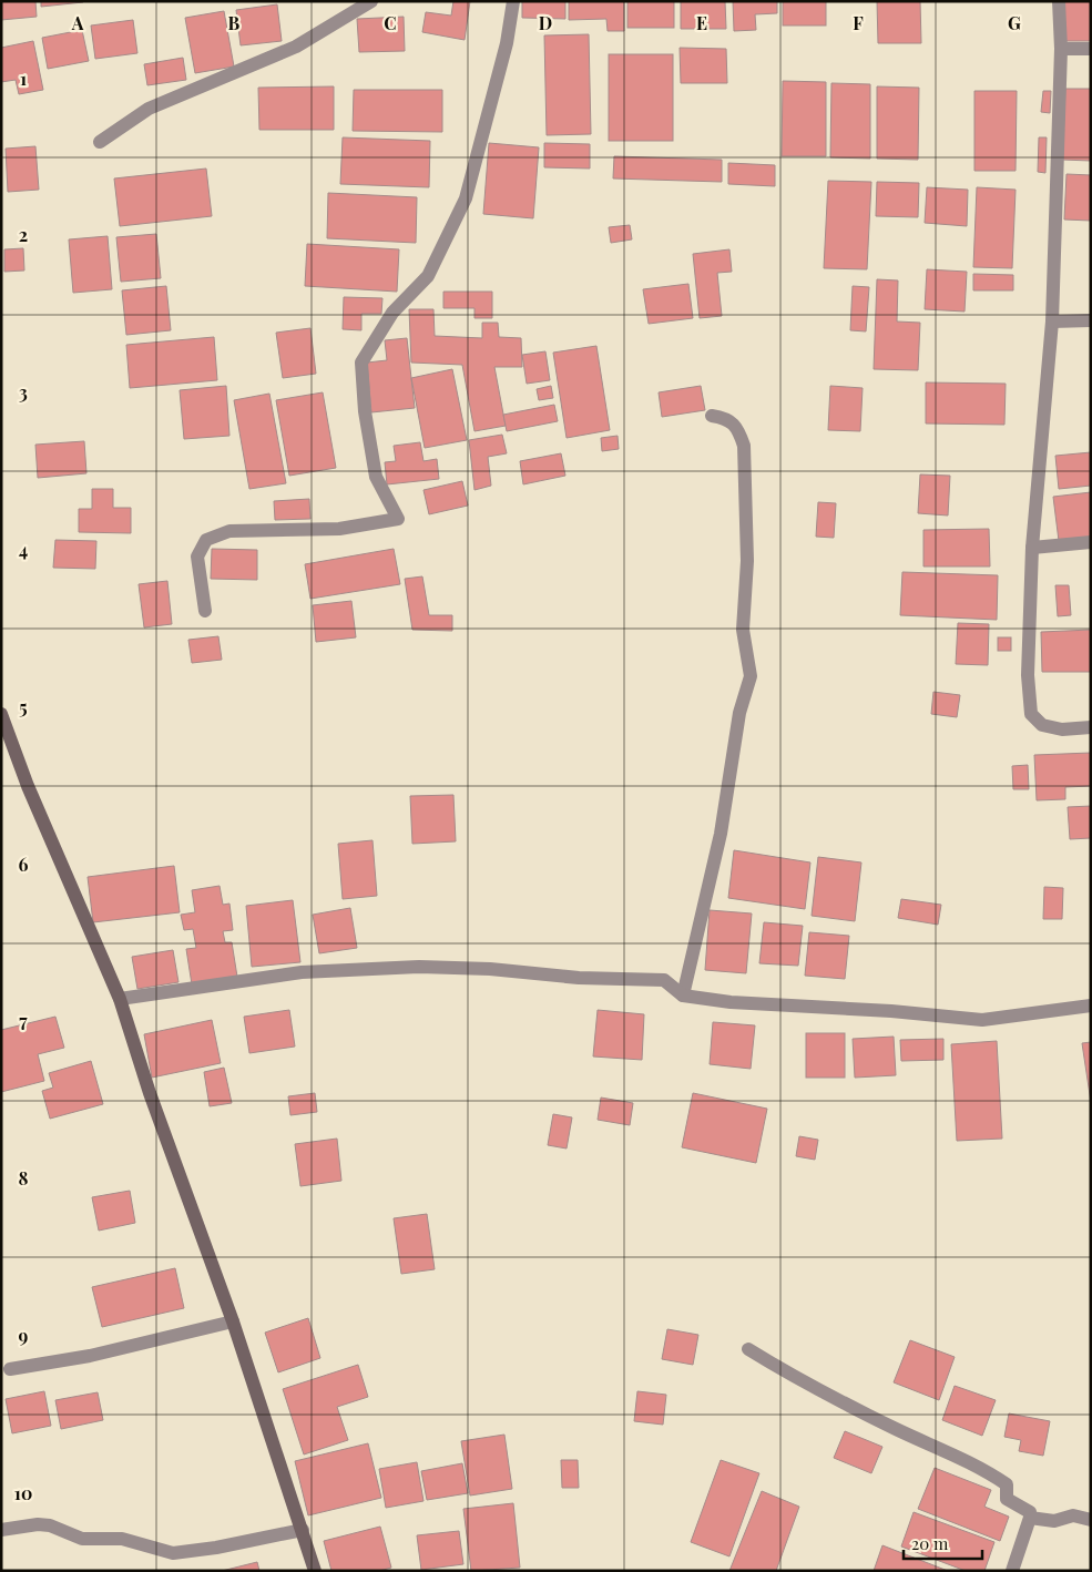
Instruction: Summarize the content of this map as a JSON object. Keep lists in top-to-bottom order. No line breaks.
{"scale_bar":"20 m","grid":{"columns":["A","B","C","D","E","F","G"],"rows":["1","2","3","4","5","6","7","8","9","10"]}}
